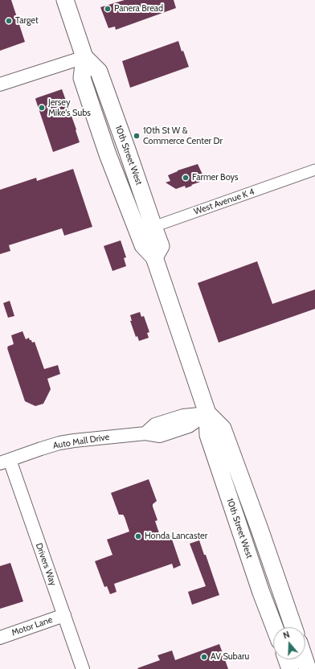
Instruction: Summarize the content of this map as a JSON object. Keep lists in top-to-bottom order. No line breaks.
{"streets":{"main road":["10th Street West"],"street":["West Avenue K 4","Auto Mall Drive","Drivers Way","Motor Lane"]},"crossings":[["10th Street West","West Avenue K 4"],["10th Street West","Auto Mall Drive"],["Auto Mall Drive","Drivers Way"],["Drivers Way","Motor Lane"]],"places":["Panera Bread","Target","Jersey Mike's Subs","10th St W & Commerce Center Dr","Farmer Boys","Honda Lancaster","AV Subaru"],"north":"top"}
